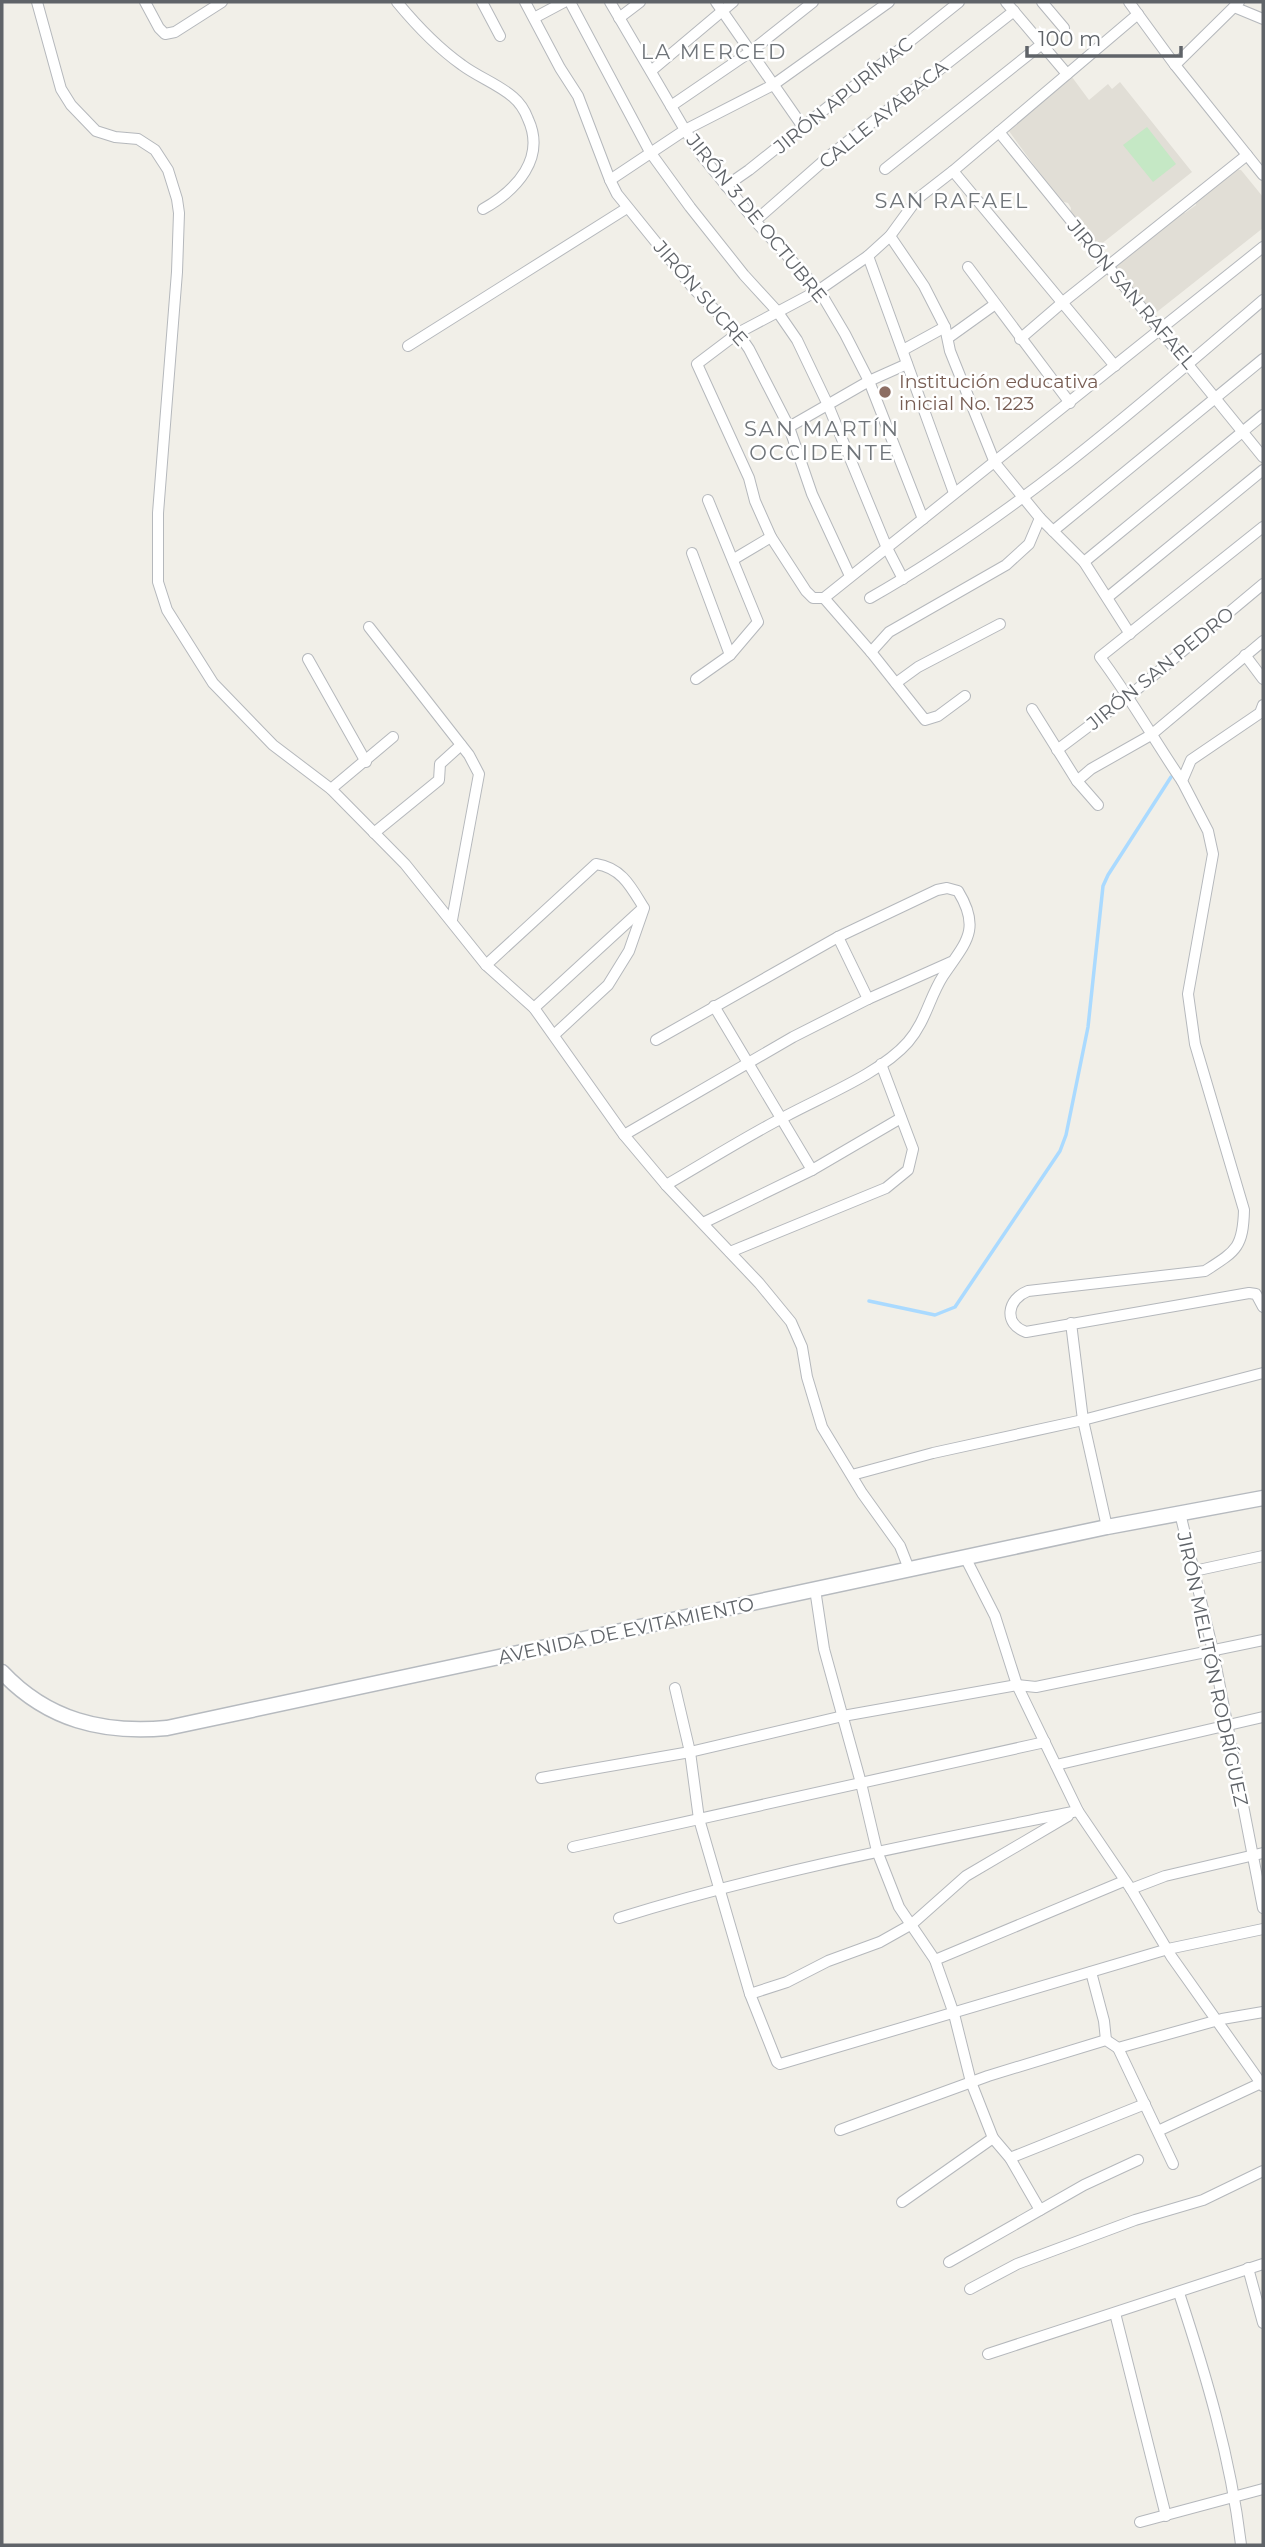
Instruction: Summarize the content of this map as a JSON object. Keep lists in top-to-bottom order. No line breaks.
{"streets":{"street":["JIRÓN APURÍMAC","CALLE AYABACA","JIRÓN 3 DE OCTUBRE","JIRÓN SUCRE","JIRÓN SAN RAFAEL","JIRÓN SAN PEDRO","AVENIDA DE EVITAMIENTO","JIRÓN MELITÓN RODRÍGUEZ"]},"crossings":[["JIRÓN APURÍMAC","JIRÓN 3 DE OCTUBRE"],["CALLE AYABACA","JIRÓN 3 DE OCTUBRE"],["AVENIDA DE EVITAMIENTO","JIRÓN MELITÓN RODRÍGUEZ"]],"districts":["LA MERCED","SAN RAFAEL","SAN MARTÍN OCCIDENTE"],"places":["Institución educativa inicial No. 1223"],"scale_bar":"100 m"}
